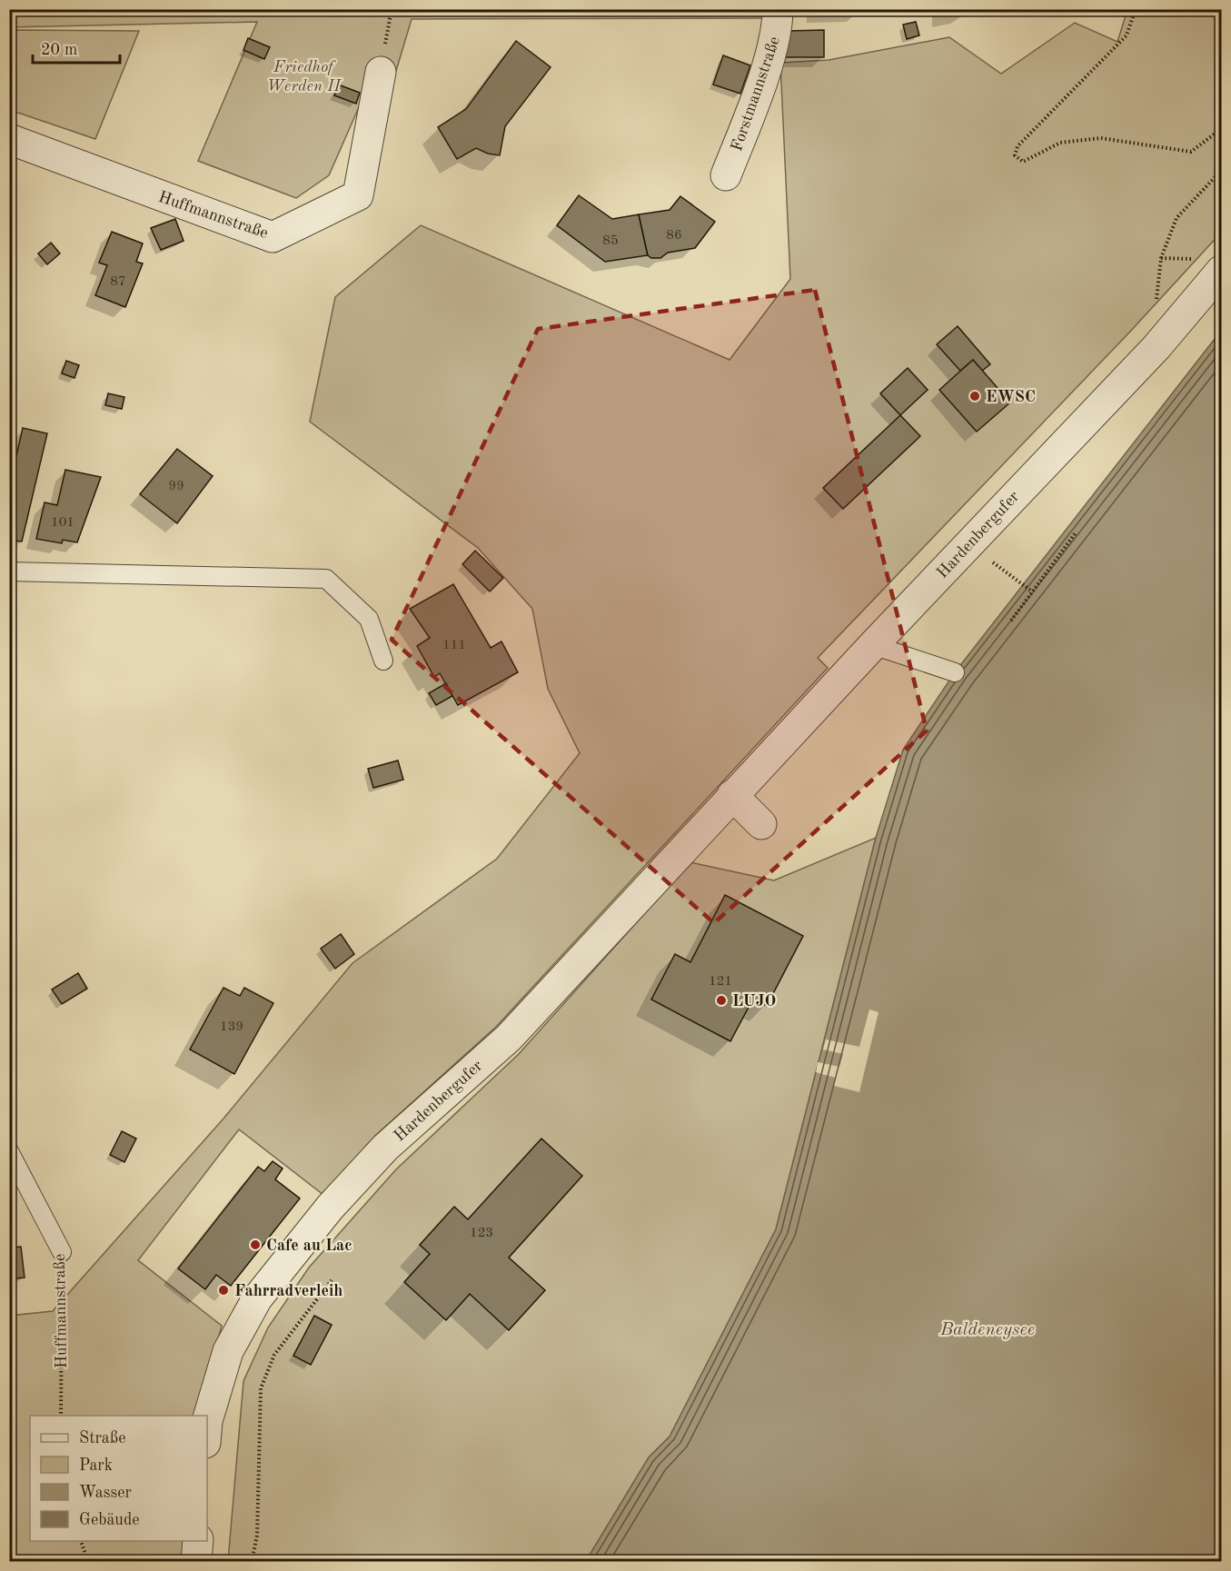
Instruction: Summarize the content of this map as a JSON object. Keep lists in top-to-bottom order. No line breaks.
{"streets":{"street":["Forstmannstraße","Huffmannstraße","Hardenbergufer"]},"water":["Baldeneysee"],"parks":["Friedhof Werden II"],"places":["EWSC","LUJO","Cafe au Lac","Fahrradverleih"],"house_numbers":["86","85","87","99","101","111","121","139","123"],"legend":["Straße","Park","Wasser","Gebäude"],"scale_bar":"20 m"}
